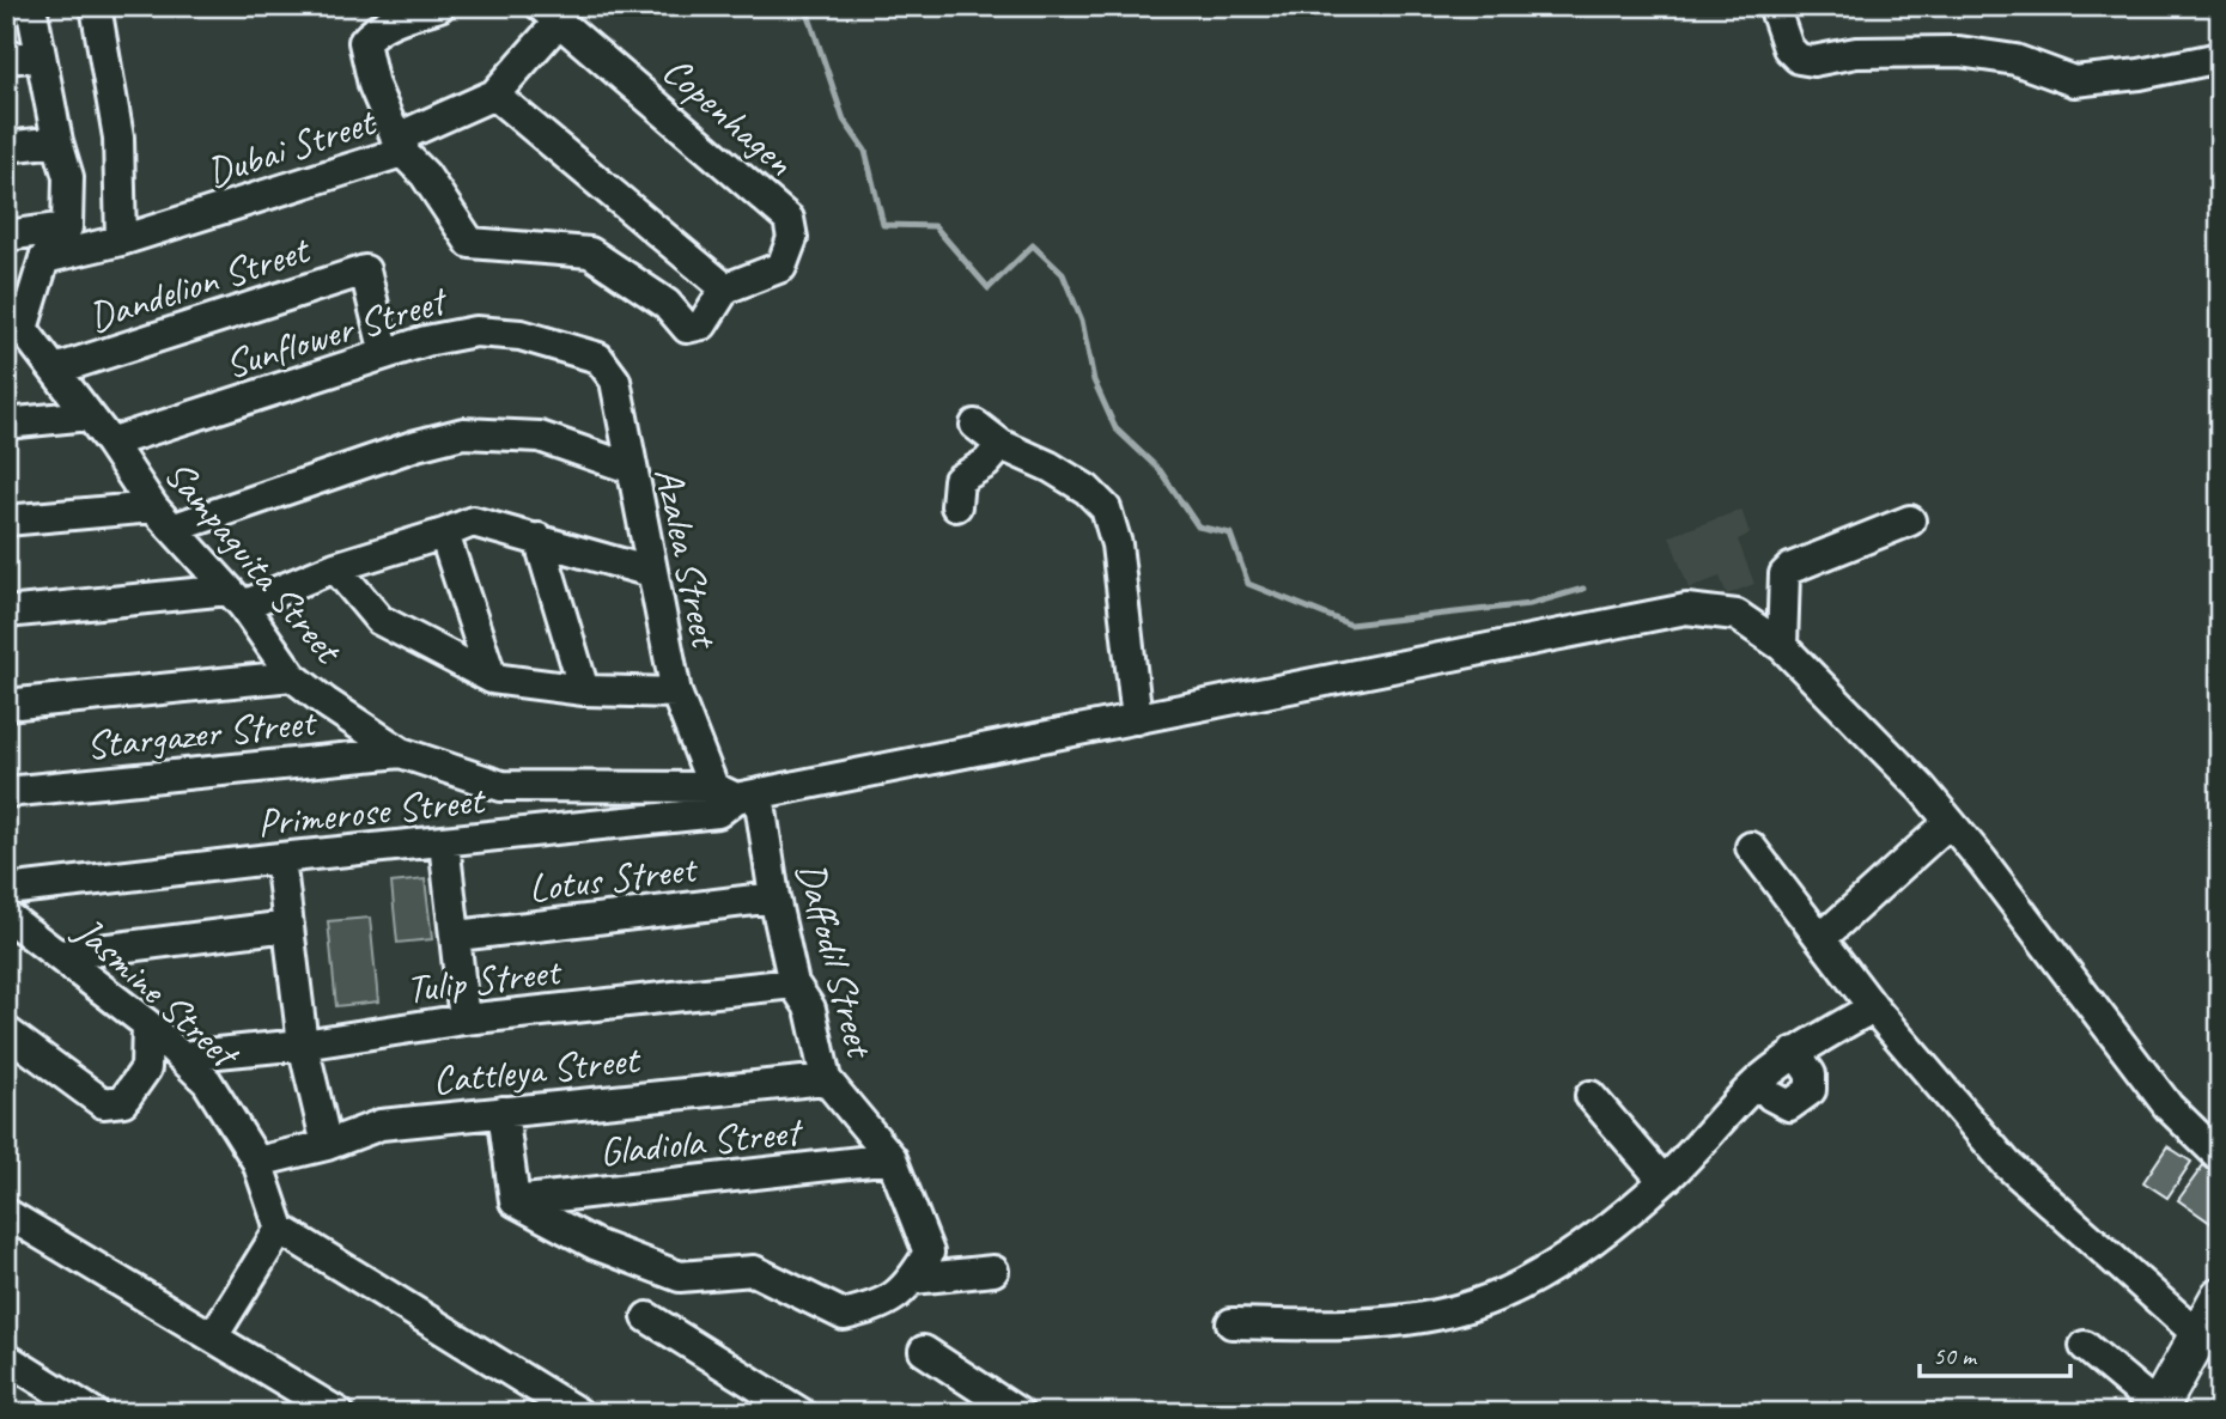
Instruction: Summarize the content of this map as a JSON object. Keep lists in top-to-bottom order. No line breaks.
{"streets":{"street":["Copenhagen","Dubai Street","Dandelion Street","Sunflower Street","Azalea Street","Sampaguita Street","Stargazer Street","Primerose Street","Lotus Street","Daffodil Street","Tulip Street","Jasmine Street","Cattleya Street","Gladiola Street"]},"crossings":[["Copenhagen","Dubai Street"],["Dubai Street","Sampaguita Street"],["Dandelion Street","Sunflower Street"],["Dandelion Street","Sampaguita Street"],["Sunflower Street","Azalea Street"],["Sunflower Street","Sampaguita Street"],["Azalea Street","Sampaguita Street"],["Azalea Street","Primerose Street"],["Azalea Street","Daffodil Street"],["Sampaguita Street","Stargazer Street"],["Sampaguita Street","Primerose Street"],["Sampaguita Street","Daffodil Street"],["Primerose Street","Daffodil Street"],["Lotus Street","Daffodil Street"],["Daffodil Street","Tulip Street"],["Daffodil Street","Cattleya Street"],["Daffodil Street","Gladiola Street"],["Tulip Street","Jasmine Street"],["Jasmine Street","Cattleya Street"]],"scale_bar":"50 m"}
